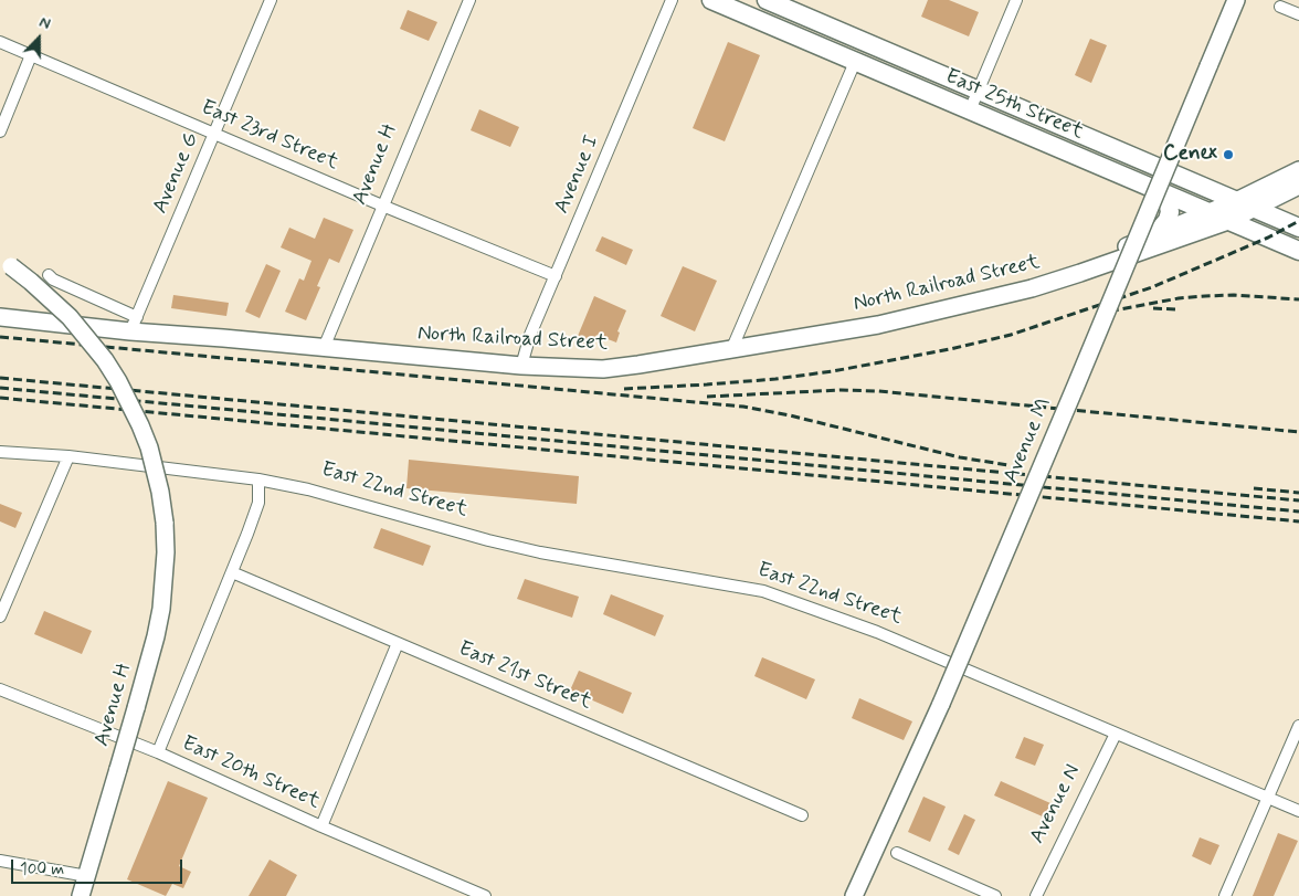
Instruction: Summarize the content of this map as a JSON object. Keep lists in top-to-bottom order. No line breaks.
{"streets":{"main road":["East 25th Street","Avenue H","North Railroad Street","Avenue M"],"street":["East 23rd Street","Avenue G","Avenue I","East 22nd Street","East 21st Street","East 20th Street","Avenue N"]},"crossings":[["East 23rd Street","Avenue H"],["East 23rd Street","Avenue G"],["East 23rd Street","Avenue I"],["Avenue H","North Railroad Street"],["Avenue G","North Railroad Street"],["Avenue I","North Railroad Street"],["East 22nd Street","Avenue N"]],"places":["Cenex"],"scale_bar":"100 m","north":"top"}
